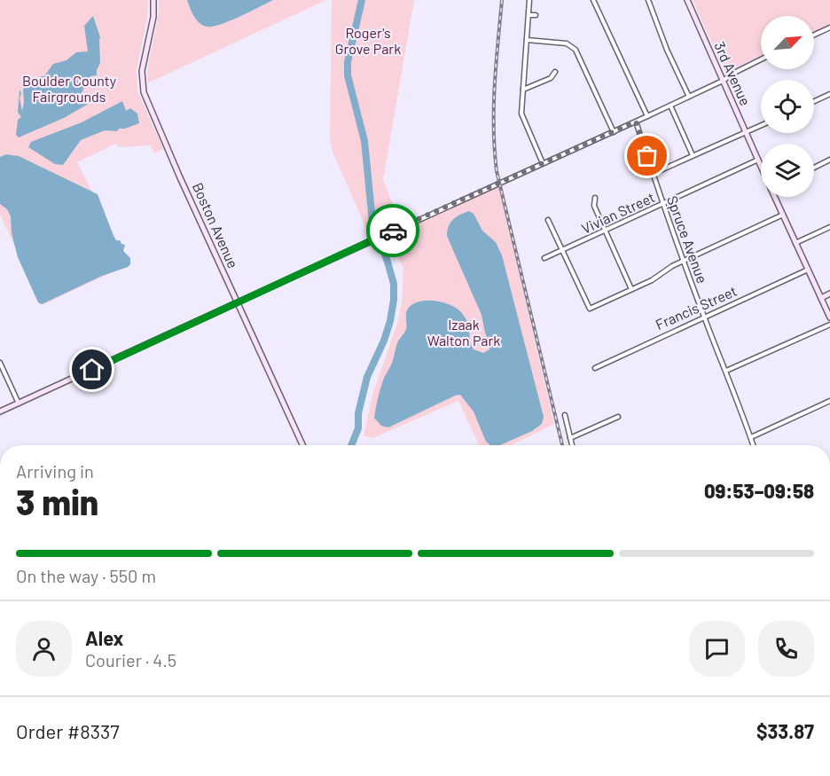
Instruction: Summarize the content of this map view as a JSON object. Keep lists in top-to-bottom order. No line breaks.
{"streets":{"street":["3rd Avenue","Vivian Street","Boston Avenue","Spruce Avenue","Francis Street"]},"crossings":[["3rd Avenue","Vivian Street"],["3rd Avenue","Francis Street"],["Vivian Street","Spruce Avenue"],["Spruce Avenue","Francis Street"]],"parks":["Roger's Grove Park","Boulder County Fairgrounds","Izaak Walton Park"],"north":"top right","page":{"heading":["3 min","Arriving in","09:53–09:58"],"panel":["Alex","Courier · 4.5","Order #8337","$33.87"],"bar":"On the way · 550 m"}}
